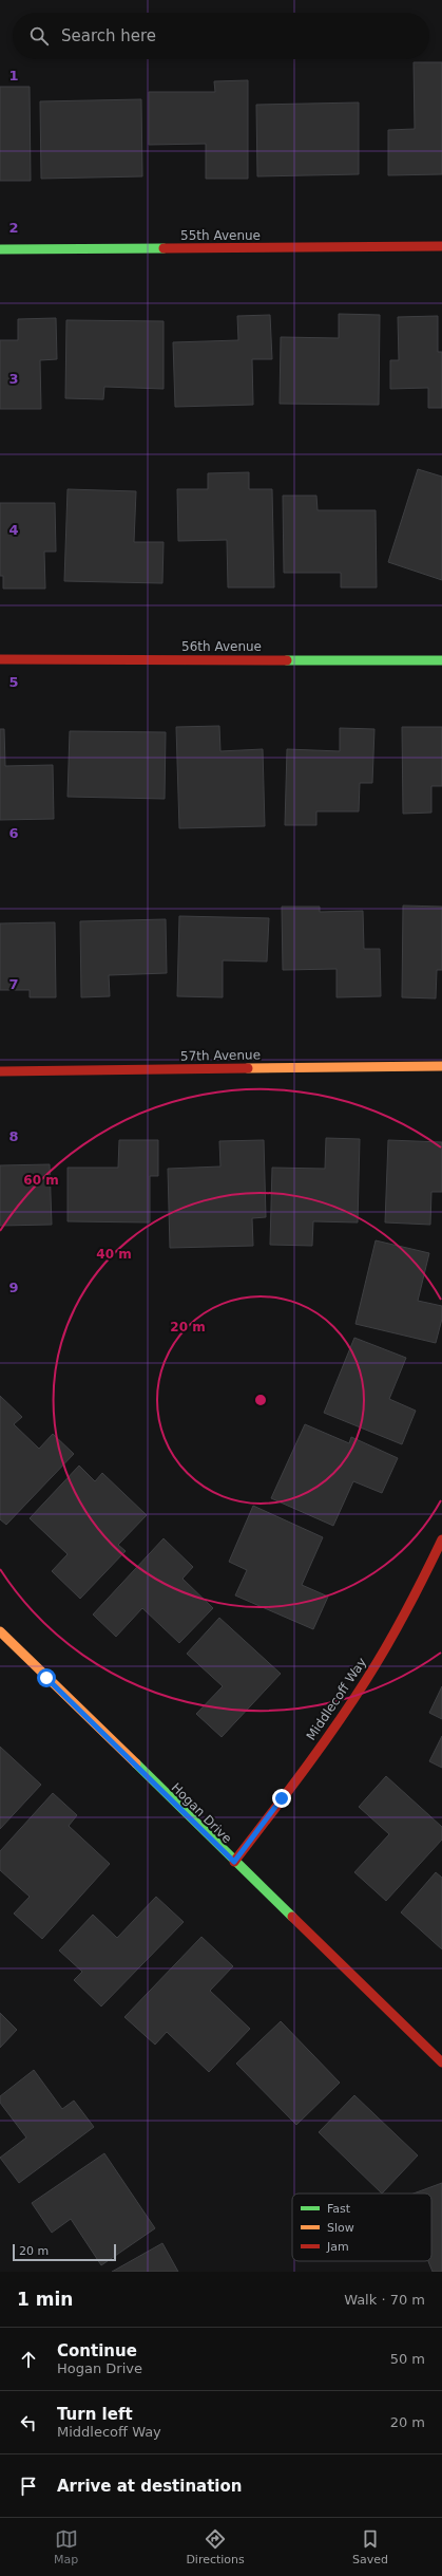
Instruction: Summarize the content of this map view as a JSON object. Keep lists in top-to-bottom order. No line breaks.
{"streets":{"street":["55th Avenue","56th Avenue","57th Avenue","Middlecoff Way","Hogan Drive"]},"crossings":[["Middlecoff Way","Hogan Drive"]],"legend":["Fast","Slow","Jam"],"scale_bar":"20 m","page":{"search":"Search here","scale":"20 m","heading":["1 min","Walk · 70 m"],"list":[["Continue","Hogan Drive","50 m"],["Turn left","Middlecoff Way","20 m"],"Arrive at destination"],"nav":["Map","Directions","Saved"]},"grid":{"rows":["1","2","3","4","5","6","7","8","9"]},"rings":["60 m","40 m","20 m"]}
